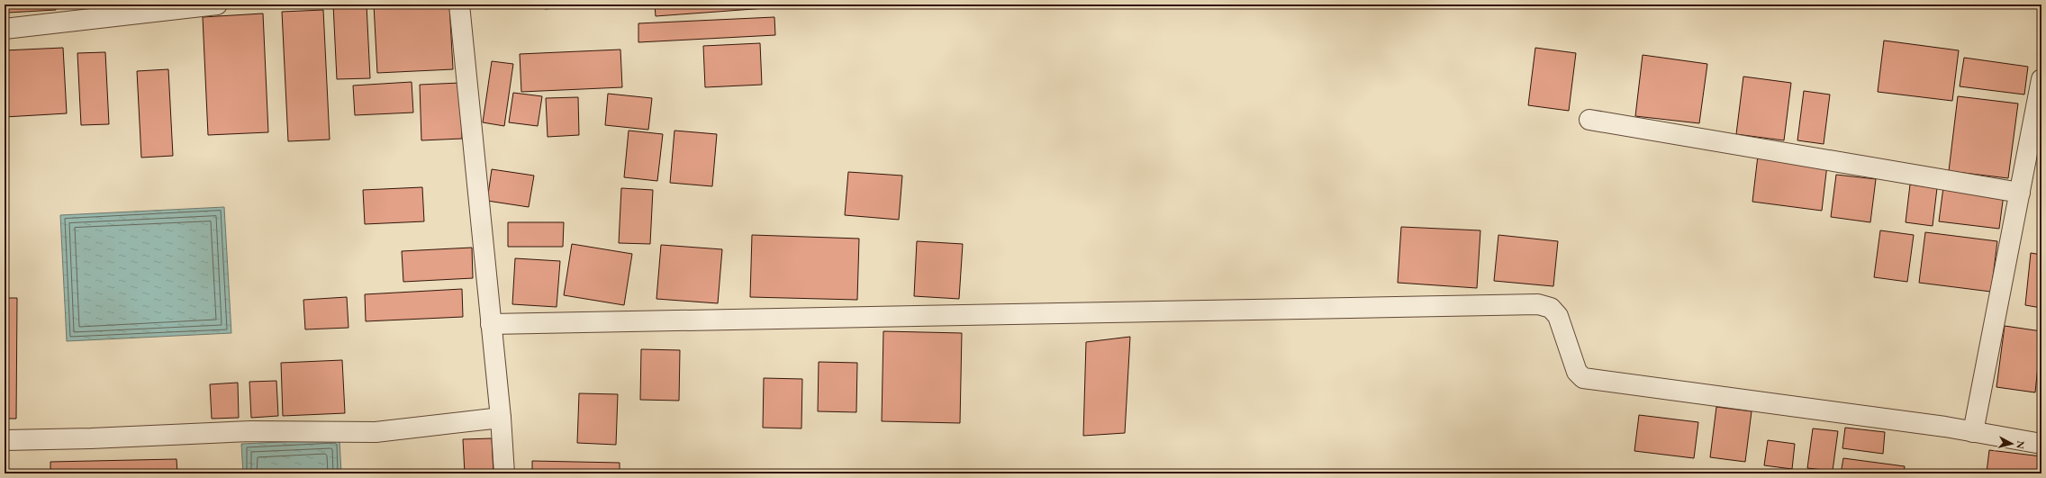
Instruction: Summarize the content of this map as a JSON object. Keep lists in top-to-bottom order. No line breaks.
{"north":"right"}
